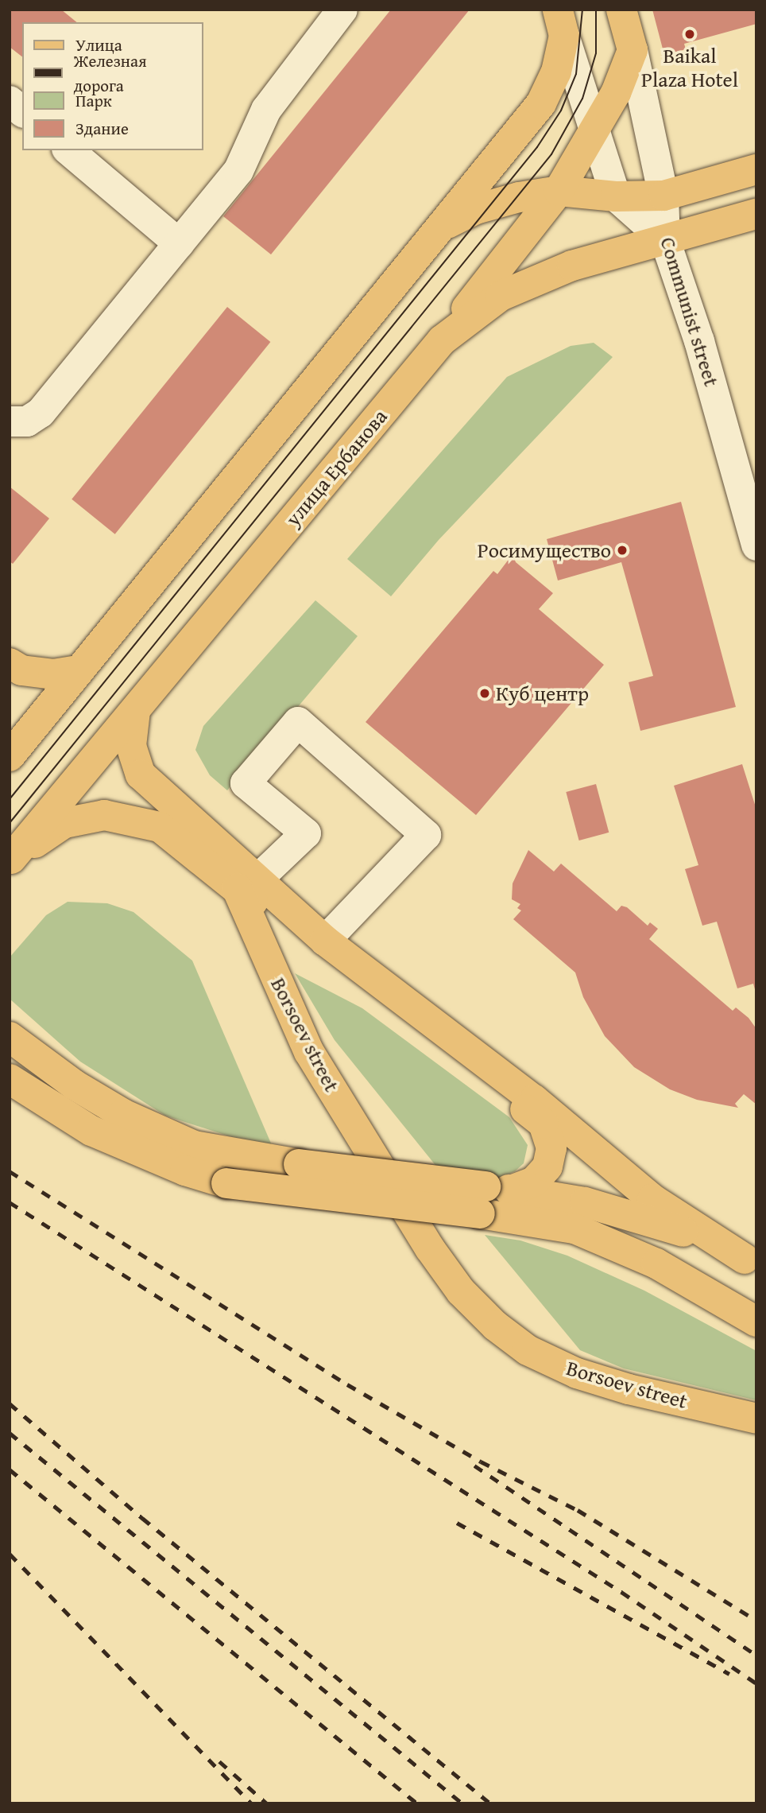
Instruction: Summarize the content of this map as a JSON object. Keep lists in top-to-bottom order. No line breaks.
{"streets":{"main road":["Communist street","улица Ербанова","Borsoev street"]},"crossings":[["Communist street","улица Ербанова"],["улица Ербанова","Borsoev street"]],"places":["Baikal Plaza Hotel","Росимущество","Куб центр"],"legend":["Улица","Железная дорога","Парк","Здание"]}
